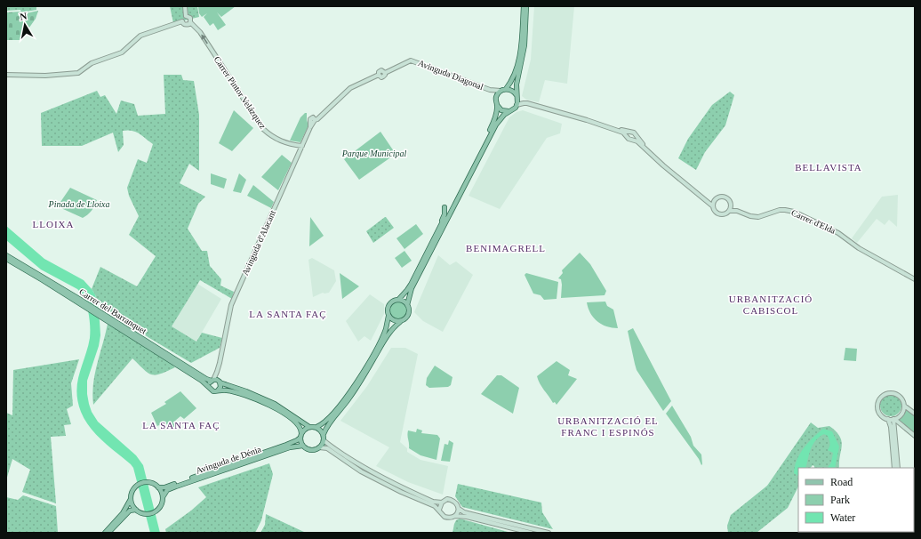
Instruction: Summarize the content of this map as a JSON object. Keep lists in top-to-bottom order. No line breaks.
{"streets":{"main road":["Carrer del Barranquet","Avinguda de Dénia"],"street":["Avinguda Diagonal","Carrer Pintor Velázquez","Carrer d'Elda","Avinguda d'Alacant"]},"crossings":[["Avinguda Diagonal","Avinguda d'Alacant"],["Carrer Pintor Velázquez","Avinguda d'Alacant"],["Avinguda d'Alacant","Carrer del Barranquet"]],"one_way":["Carrer Pintor Velázquez"],"districts":["BELLAVISTA","LLOIXA","BENIMAGRELL","URBANITZACIÓ CABISCOL","LA SANTA FAÇ","URBANITZACIÓ EL FRANC I ESPINÓS","LA SANTA FAÇ"],"parks":["Parque Municipal","Pinada de Lloixa"],"legend":["Road","Park","Water"],"north":"top"}
